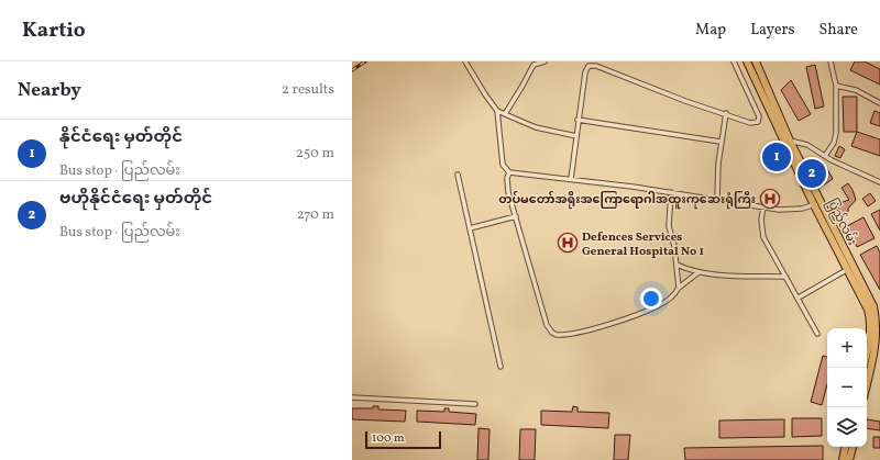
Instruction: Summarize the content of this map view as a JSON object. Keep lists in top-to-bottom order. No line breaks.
{"streets":{"highway":["ပြည်လမ်း"]},"places":{"hospital":["တပ်မတော်အရိုးအကြောရောဂါအထူးကုဆေးရုံကြီး","Defences Services General Hospital No 1"]},"scale_bar":"100 m","page":{"header":"Kartio","nav":["Map","Layers","Share"],"heading":["Nearby","2 results"],"list":[{"mark":"1","name":"နိုင်ငံရေး မှတ်တိုင်","note":"Bus stop · ပြည်လမ်း","value":"250 m"},{"mark":"2","name":"ဗဟိုနိုင်ငံရေး မှတ်တိုင်","note":"Bus stop · ပြည်လမ်း","value":"270 m"}],"pins":["1","2"],"map_buttons":["+","−"],"scale":"100 m"}}
